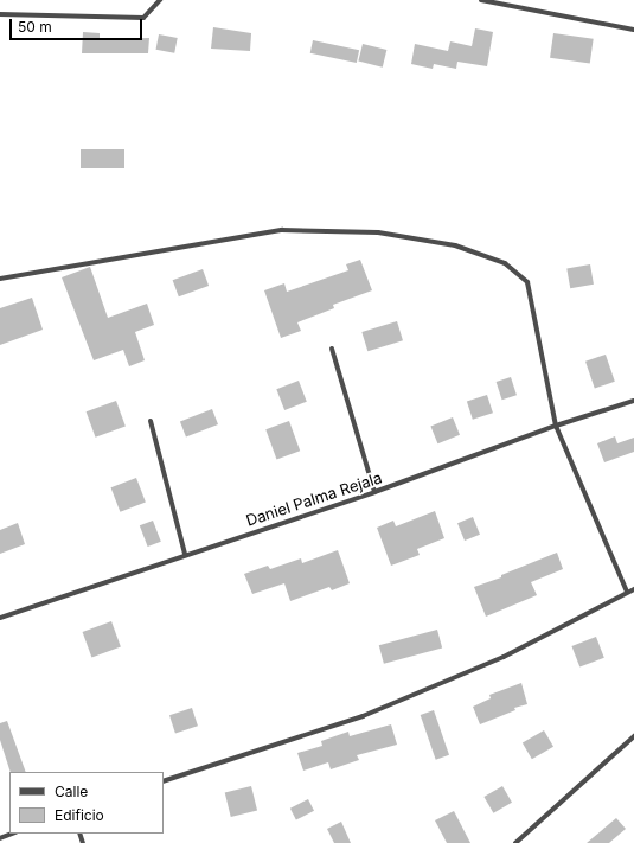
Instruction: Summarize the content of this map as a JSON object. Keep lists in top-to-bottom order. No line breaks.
{"streets":{"street":["Daniel Palma Rejala"]},"legend":["Calle","Edificio"],"scale_bar":"50 m"}
